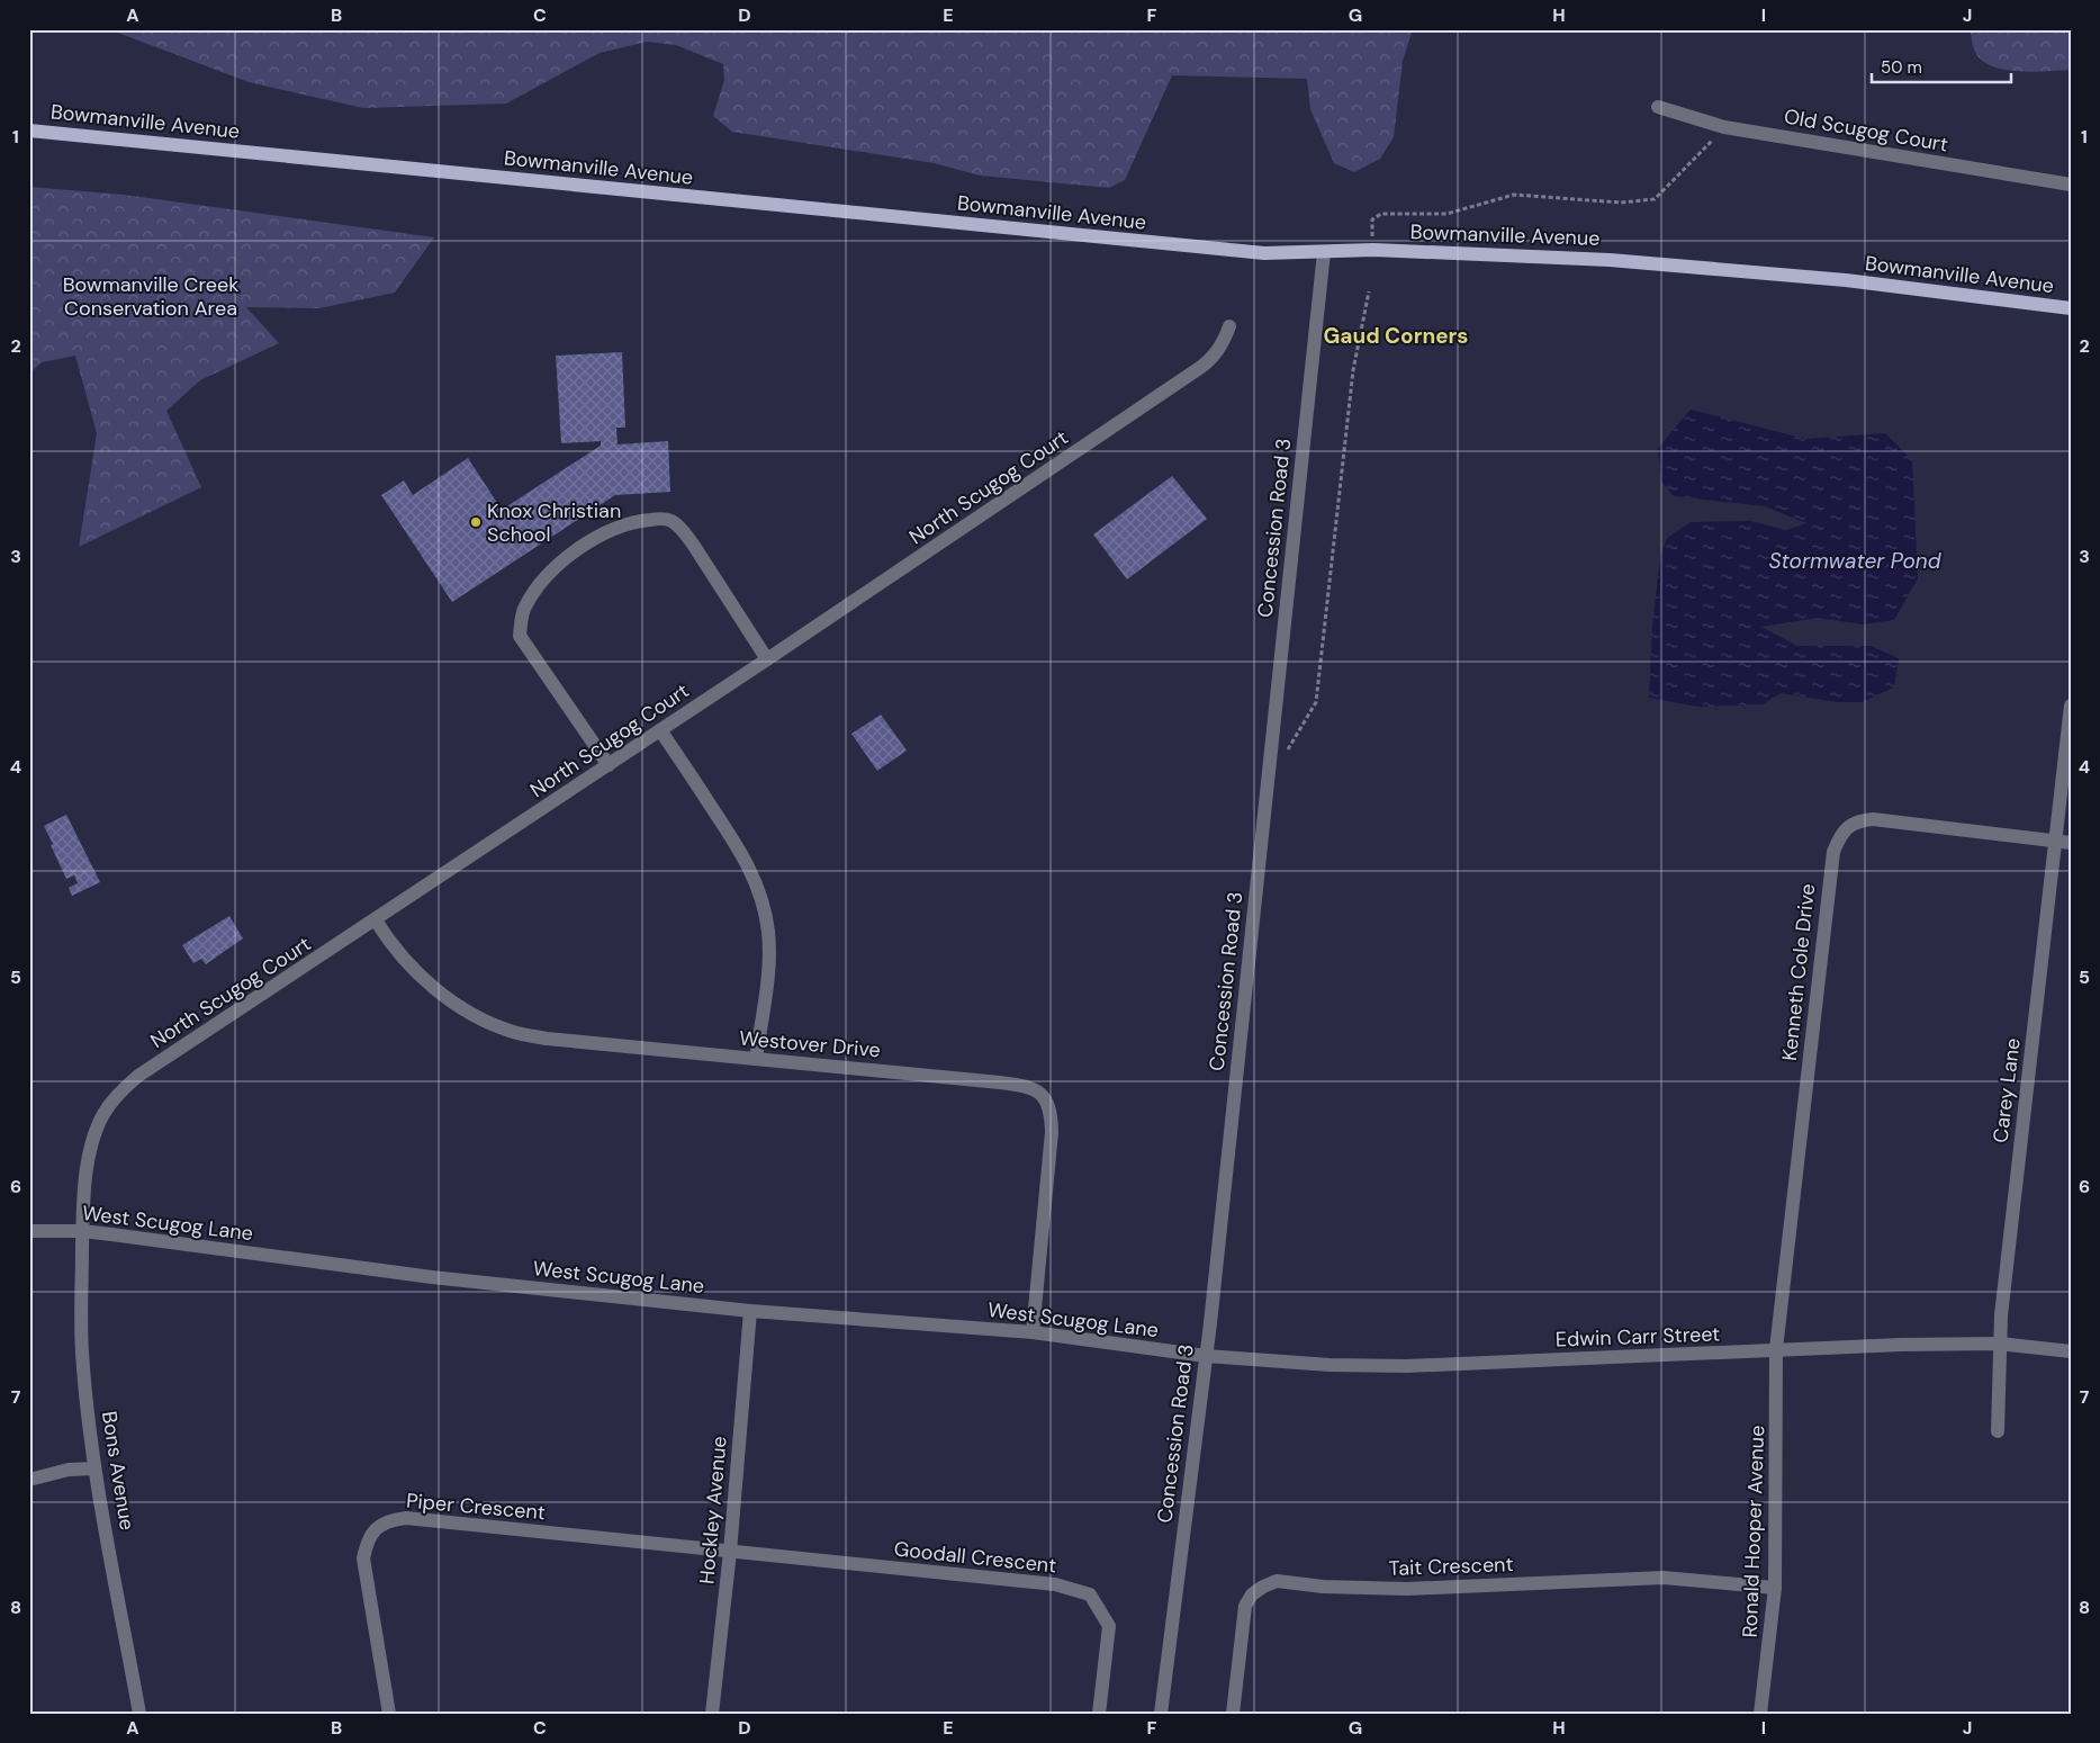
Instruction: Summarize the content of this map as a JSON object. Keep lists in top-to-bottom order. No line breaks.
{"streets":{"main road":["Bowmanville Avenue"],"street":["Old Scugog Court","North Scugog Court","Concession Road 3","Kenneth Cole Drive","Westover Drive","Carey Lane","West Scugog Lane","Edwin Carr Street","Bons Avenue","Piper Crescent","Hockley Avenue","Ronald Hooper Avenue","Goodall Crescent","Tait Crescent"]},"crossings":[["Bowmanville Avenue","Concession Road 3"],["North Scugog Court","Westover Drive"],["North Scugog Court","West Scugog Lane"],["North Scugog Court","Bons Avenue"],["Concession Road 3","West Scugog Lane"],["Concession Road 3","Edwin Carr Street"],["Kenneth Cole Drive","Carey Lane"],["Kenneth Cole Drive","Edwin Carr Street"],["Kenneth Cole Drive","Ronald Hooper Avenue"],["Westover Drive","West Scugog Lane"],["Carey Lane","Edwin Carr Street"],["West Scugog Lane","Edwin Carr Street"],["West Scugog Lane","Bons Avenue"],["West Scugog Lane","Hockley Avenue"],["Edwin Carr Street","Ronald Hooper Avenue"],["Piper Crescent","Hockley Avenue"],["Piper Crescent","Goodall Crescent"],["Hockley Avenue","Goodall Crescent"],["Ronald Hooper Avenue","Tait Crescent"]],"districts":["Gaud Corners"],"water":["Stormwater Pond"],"parks":["Bowmanville Creek Conservation Area"],"places":["Knox Christian School"],"scale_bar":"50 m","grid":{"columns":["A","B","C","D","E","F","G","H","I","J"],"rows":["1","2","3","4","5","6","7","8"]}}
